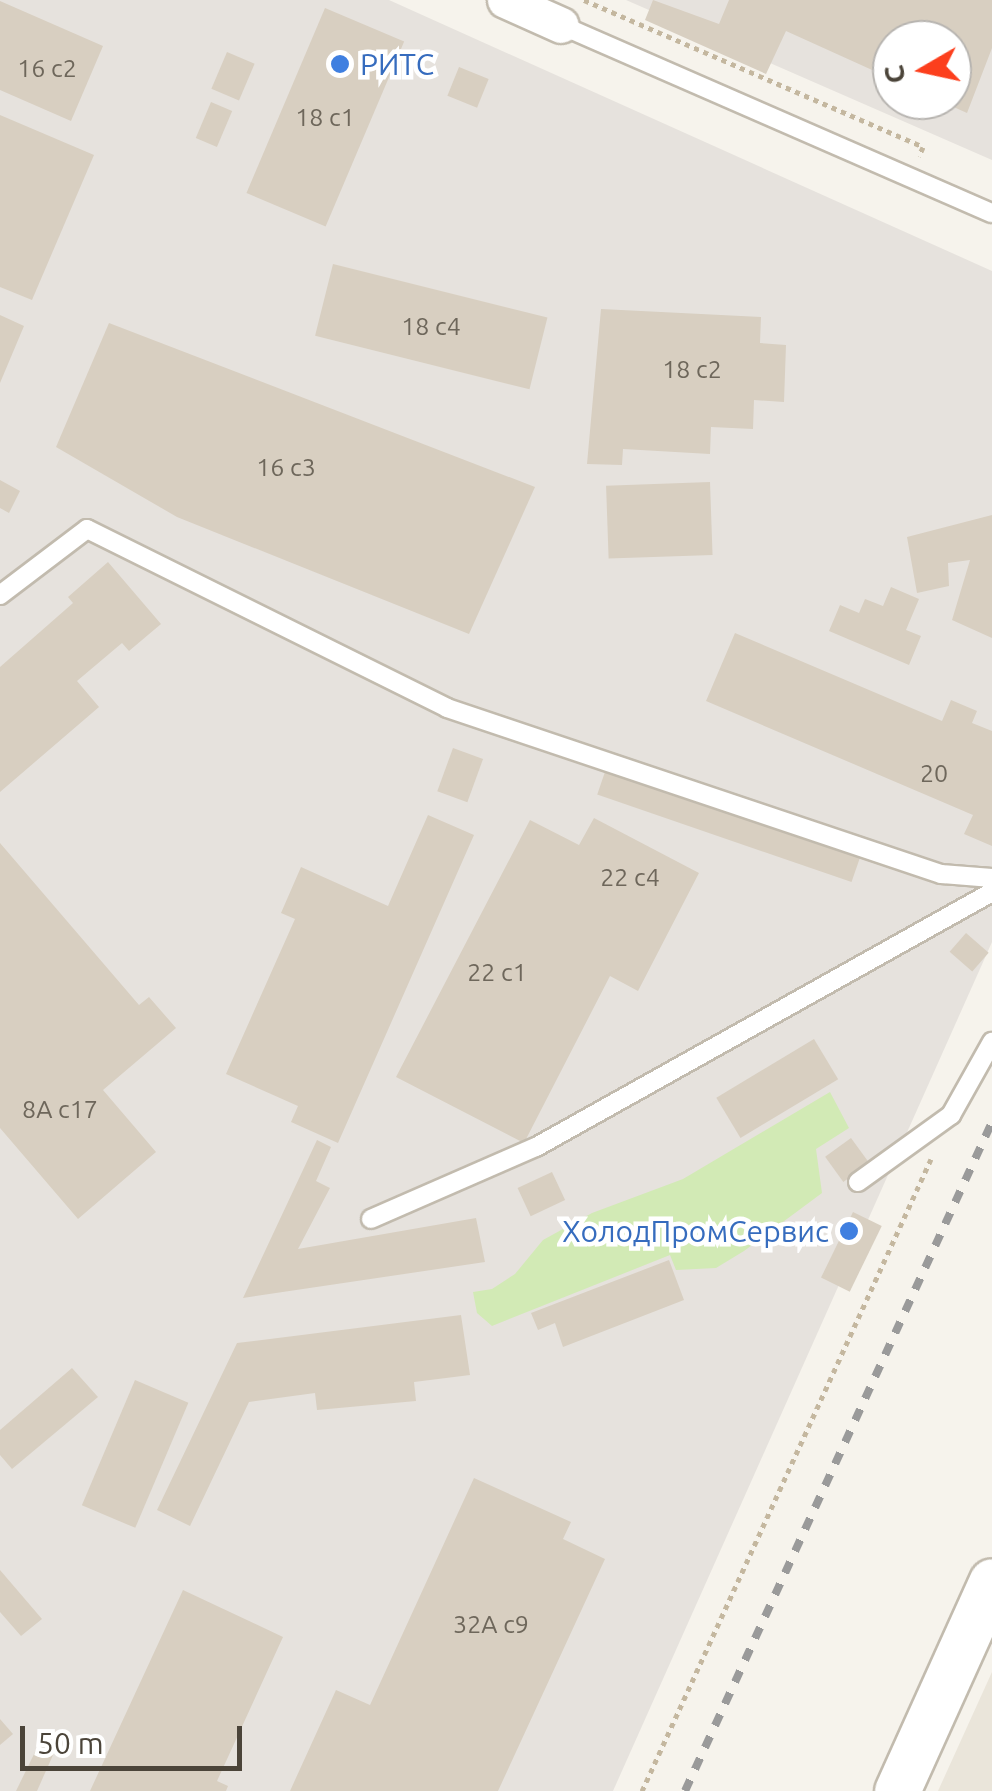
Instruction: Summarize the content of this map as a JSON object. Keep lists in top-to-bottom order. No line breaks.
{"places":["РИТС","ХолодПромСервис"],"house_numbers":["16 с2","18 с1","18 с4","18 с2","16 с3","20","22 с4","22 с1","8А с17","32А с9"],"scale_bar":"50 m","north":"left"}
